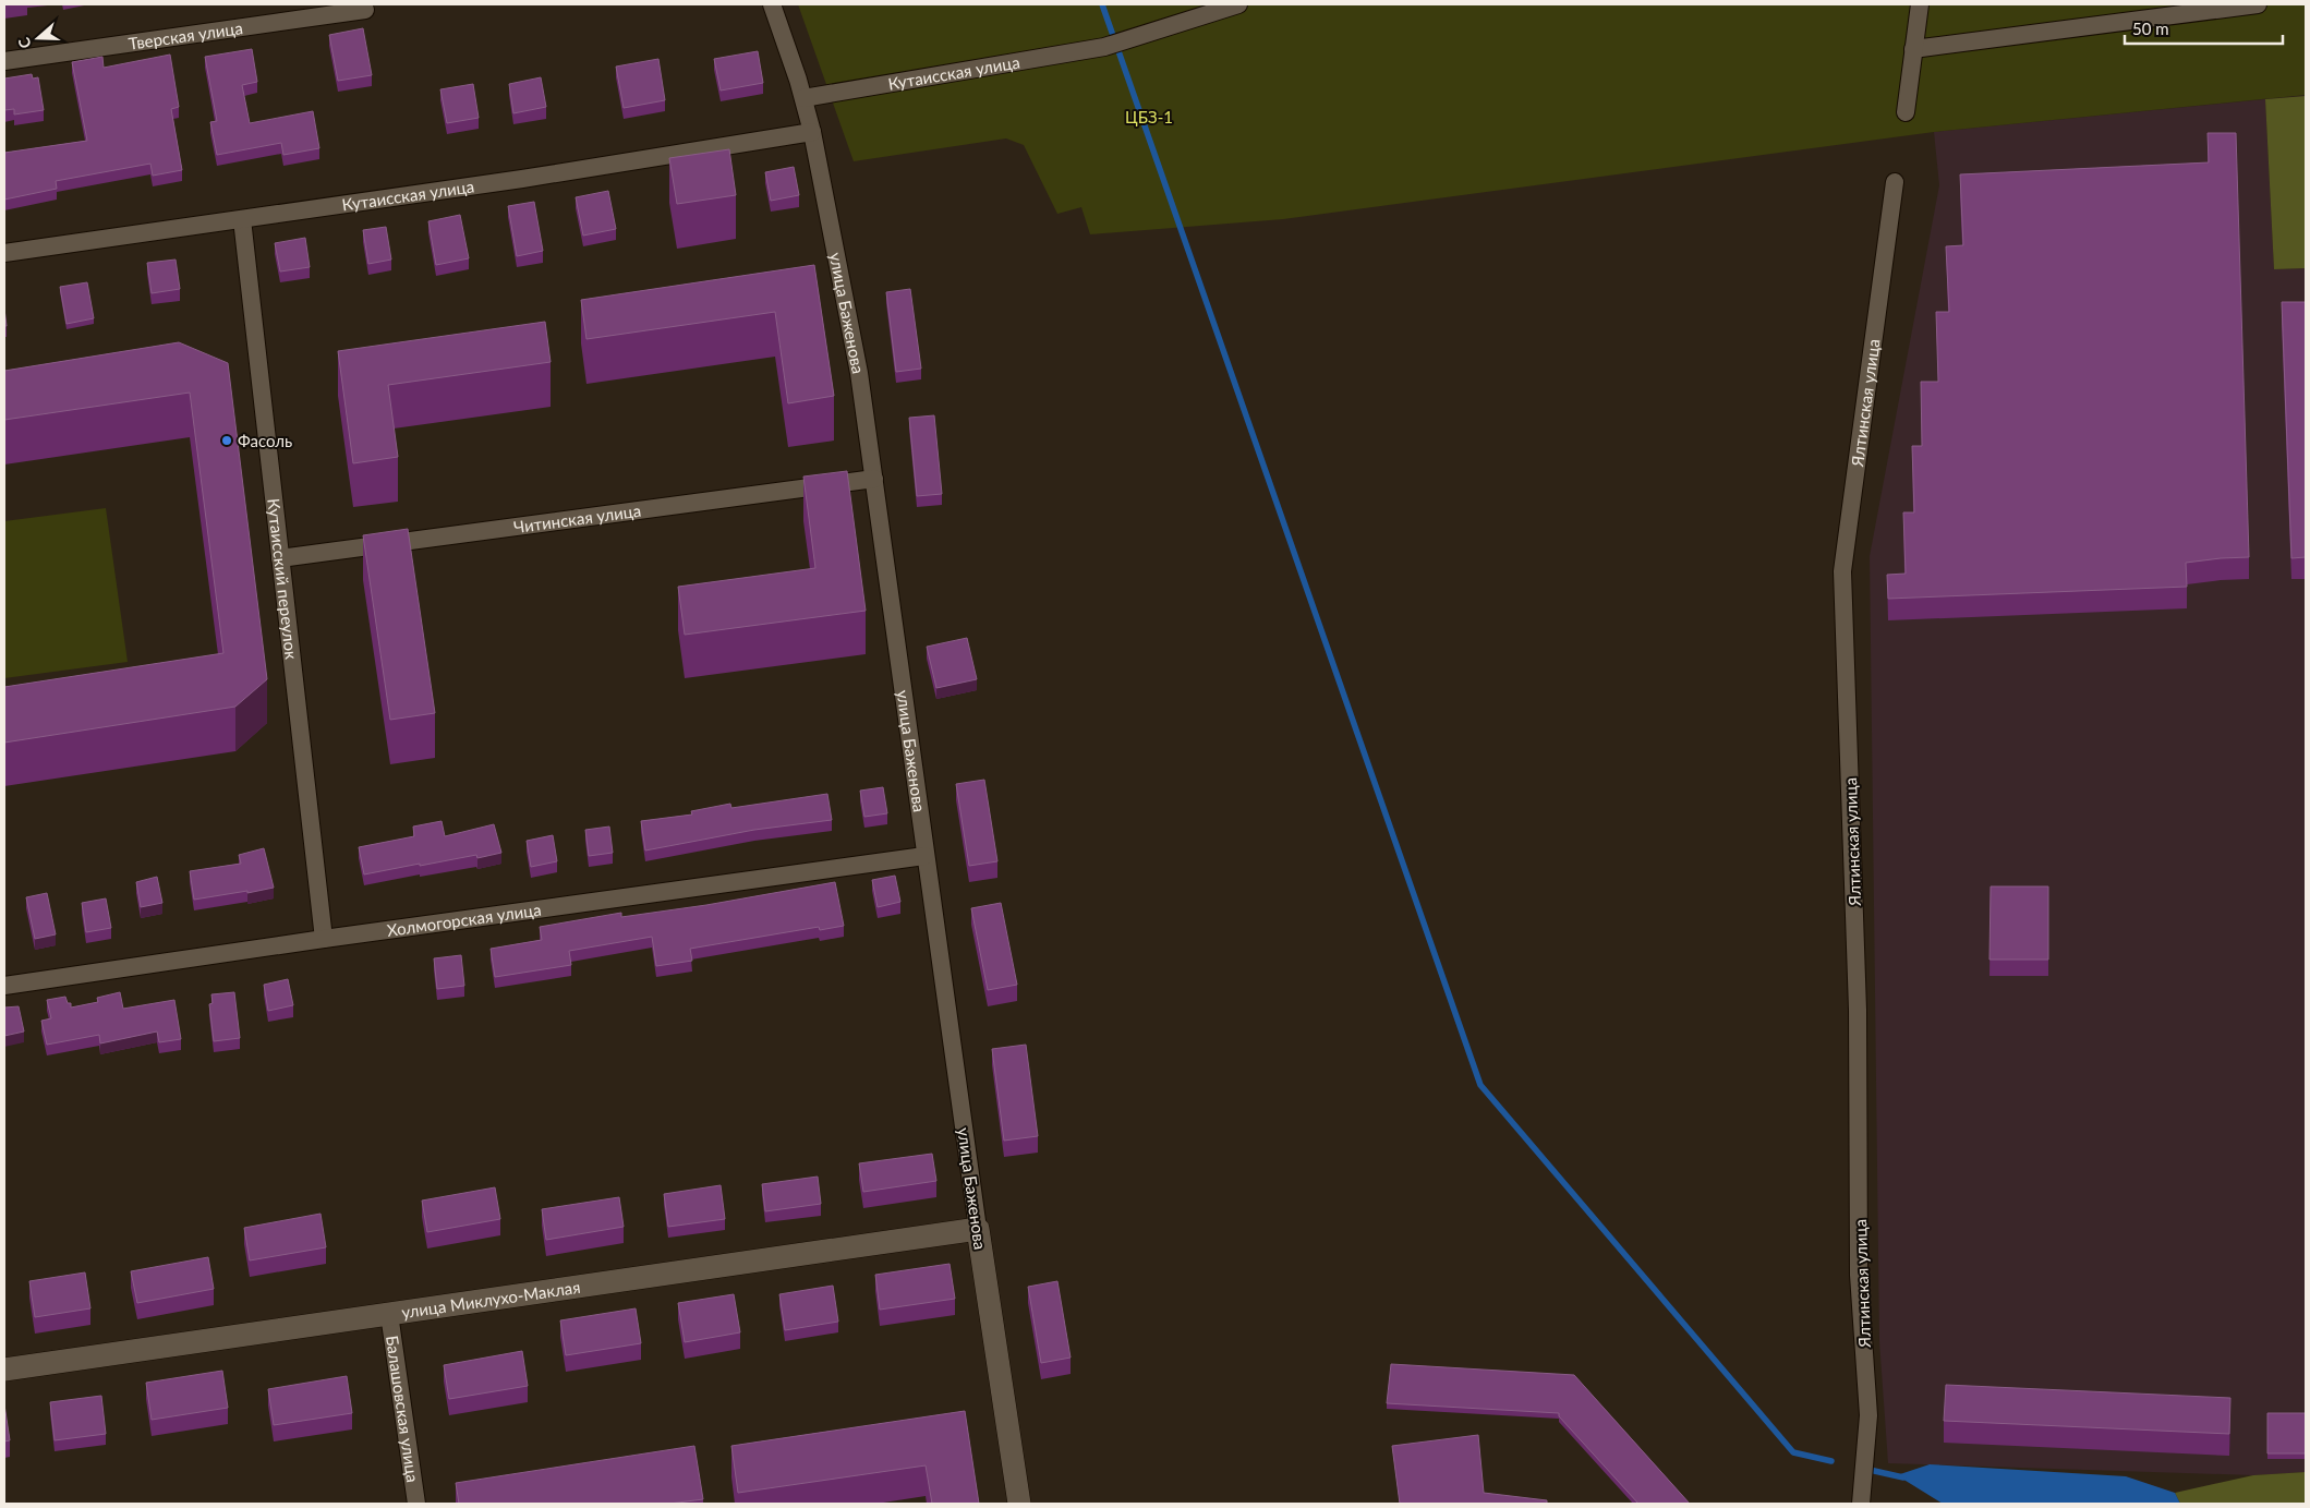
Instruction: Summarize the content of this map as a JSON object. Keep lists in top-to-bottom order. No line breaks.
{"streets":{"street":["Тверская улица","Кутаисская улица","улица Баженова","Ялтинская улица","Читинская улица","Кутаисский переулок","Холмогорская улица","улица Миклухо-Маклая","Балашовская улица"]},"crossings":[["Кутаисская улица","улица Баженова"],["Кутаисская улица","Кутаисский переулок"],["улица Баженова","Читинская улица"],["улица Баженова","Холмогорская улица"],["улица Баженова","улица Миклухо-Маклая"],["Читинская улица","Кутаисский переулок"],["Кутаисский переулок","Холмогорская улица"],["улица Миклухо-Маклая","Балашовская улица"]],"parks":["ЦБЗ-1"],"places":["Фасоль"],"scale_bar":"50 m","north":"left"}
